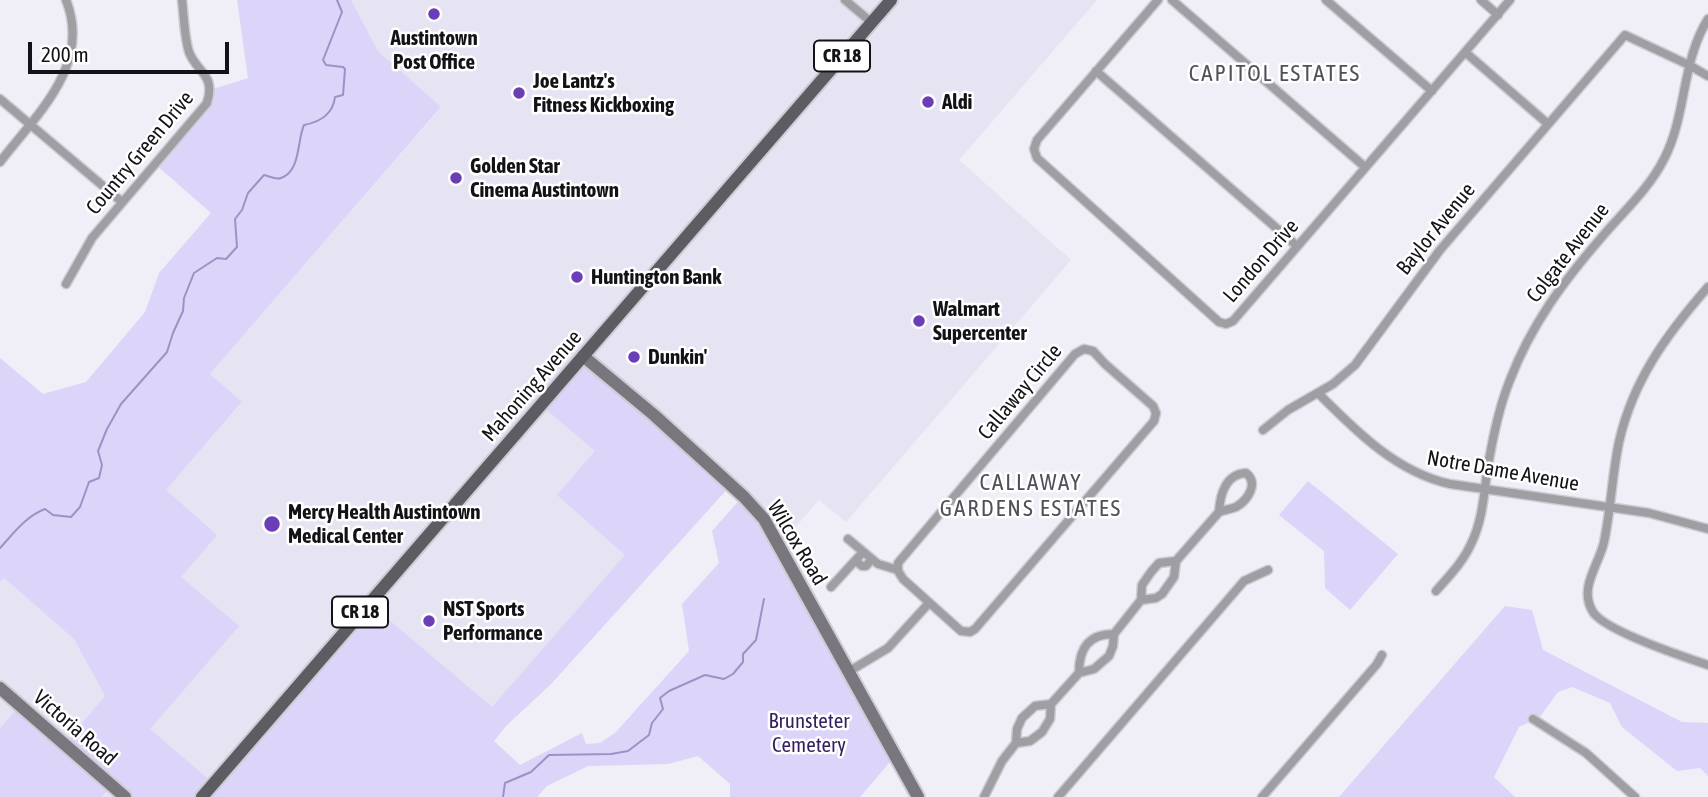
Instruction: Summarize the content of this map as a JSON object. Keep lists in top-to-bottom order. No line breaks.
{"streets":{"main road":["CR 18","Mahoning Avenue"],"street":["Country Green Drive","Baylor Avenue","Colgate Avenue","London Drive","Callaway Circle","Notre Dame Avenue","Wilcox Road","Victoria Road"]},"crossings":[["Baylor Avenue","Colgate Avenue"],["Baylor Avenue","Notre Dame Avenue"],["Colgate Avenue","Notre Dame Avenue"],["Mahoning Avenue","Wilcox Road"]],"districts":["CAPITOL ESTATES","CALLAWAY GARDENS ESTATES"],"parks":["Brunsteter Cemetery"],"places":["Austintown Post Office","Joe Lantz's Fitness Kickboxing","Aldi","Golden Star Cinema Austintown","Huntington Bank","Walmart Supercenter","Dunkin'","Mercy Health Austintown Medical Center","NST Sports Performance"],"scale_bar":"200 m"}
